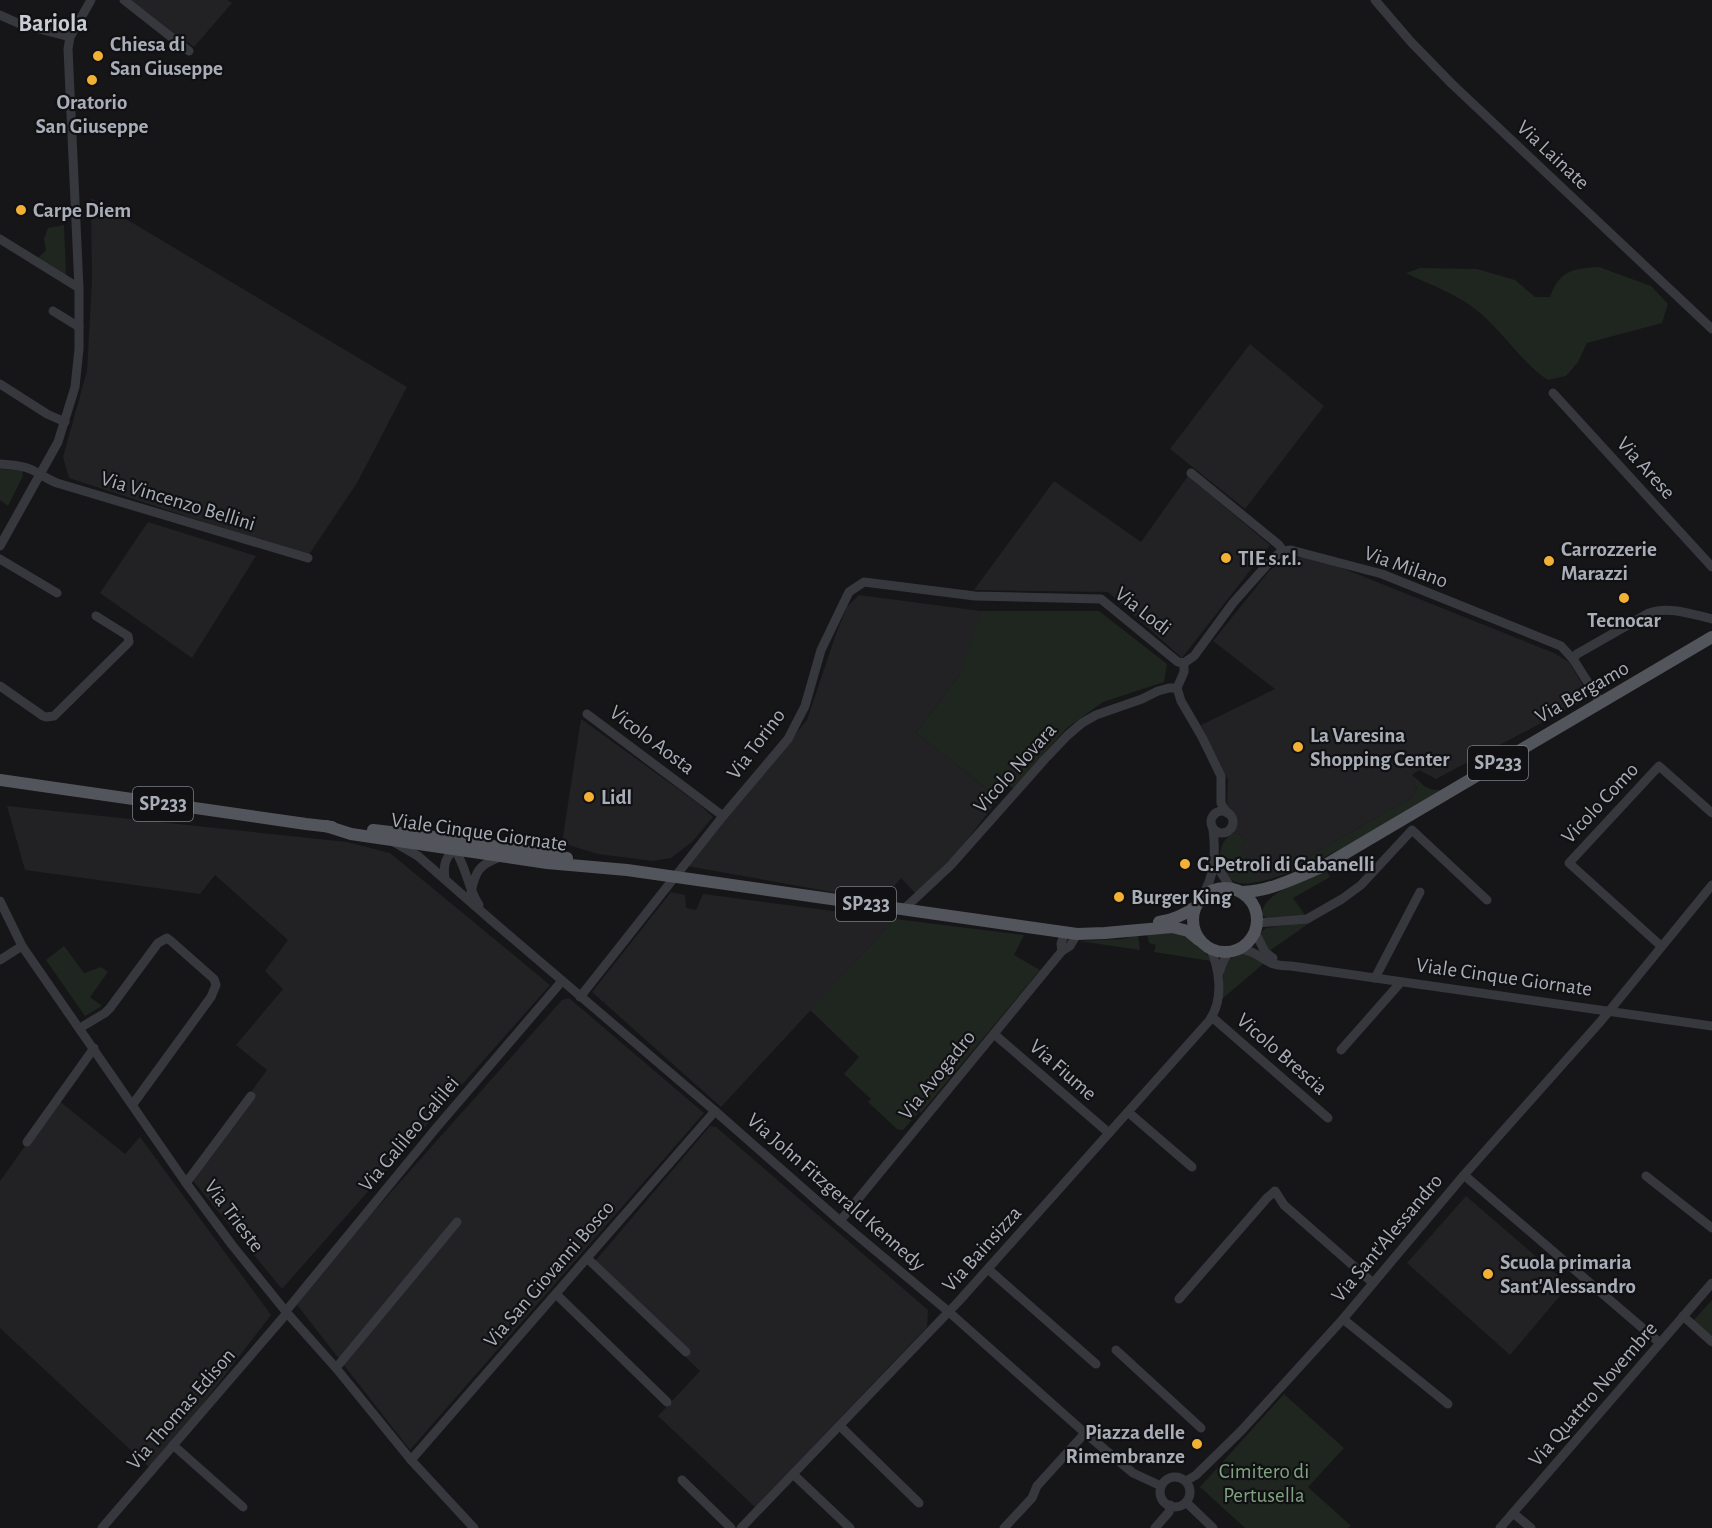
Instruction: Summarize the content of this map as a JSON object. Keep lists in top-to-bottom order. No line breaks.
{"streets":{"main road":["Via Bergamo","SP233","Viale Cinque Giornate"],"street":["Via Lainate","Via Arese","Via Vincenzo Bellini","Via Milano","Via Lodi","Vicolo Aosta","Via Torino","Vicolo Novara","Vicolo Como","Vicolo Brescia","Via Fiume","Via Avogadro","Via Galileo Galilei","Via John Fitzgerald Kennedy","Via Trieste","Via Sant'Alessandro","Via Bainsizza","Via San Giovanni Bosco","Via Quattro Novembre","Via Thomas Edison"]},"crossings":[["Via Milano","Via Bergamo"],["Via Lodi","Via Torino"],["Via Bergamo","SP233"],["Via Bergamo","Viale Cinque Giornate"],["Via Bergamo","Via Bainsizza"],["Vicolo Aosta","Via Torino"],["Via Torino","Viale Cinque Giornate"],["Via Torino","Via John Fitzgerald Kennedy"],["SP233","Viale Cinque Giornate"],["SP233","Via Bainsizza"],["Vicolo Novara","Viale Cinque Giornate"],["Vicolo Como","Via Sant'Alessandro"],["Viale Cinque Giornate","Via Avogadro"],["Viale Cinque Giornate","Via John Fitzgerald Kennedy"],["Viale Cinque Giornate","Via Sant'Alessandro"],["Viale Cinque Giornate","Via Bainsizza"],["Vicolo Brescia","Via Bainsizza"],["Via Fiume","Via Avogadro"],["Via Fiume","Via Bainsizza"],["Via Avogadro","Via John Fitzgerald Kennedy"],["Via Galileo Galilei","Via John Fitzgerald Kennedy"],["Via Galileo Galilei","Via Trieste"],["Via Galileo Galilei","Via Thomas Edison"],["Via John Fitzgerald Kennedy","Via Sant'Alessandro"],["Via John Fitzgerald Kennedy","Via Bainsizza"],["Via John Fitzgerald Kennedy","Via San Giovanni Bosco"],["Via Trieste","Via San Giovanni Bosco"],["Via Trieste","Via Thomas Edison"]],"districts":["Bariola"],"parks":["Cimitero di Pertusella"],"places":["Chiesa di San Giuseppe","Oratorio San Giuseppe","Carpe Diem","TIE s.r.l.","Carrozzerie Marazzi","Tecnocar","La Varesina Shopping Center","Lidl","G.Petroli di Gabanelli","Burger King","Scuola primaria Sant'Alessandro","Piazza delle Rimembranze"]}
